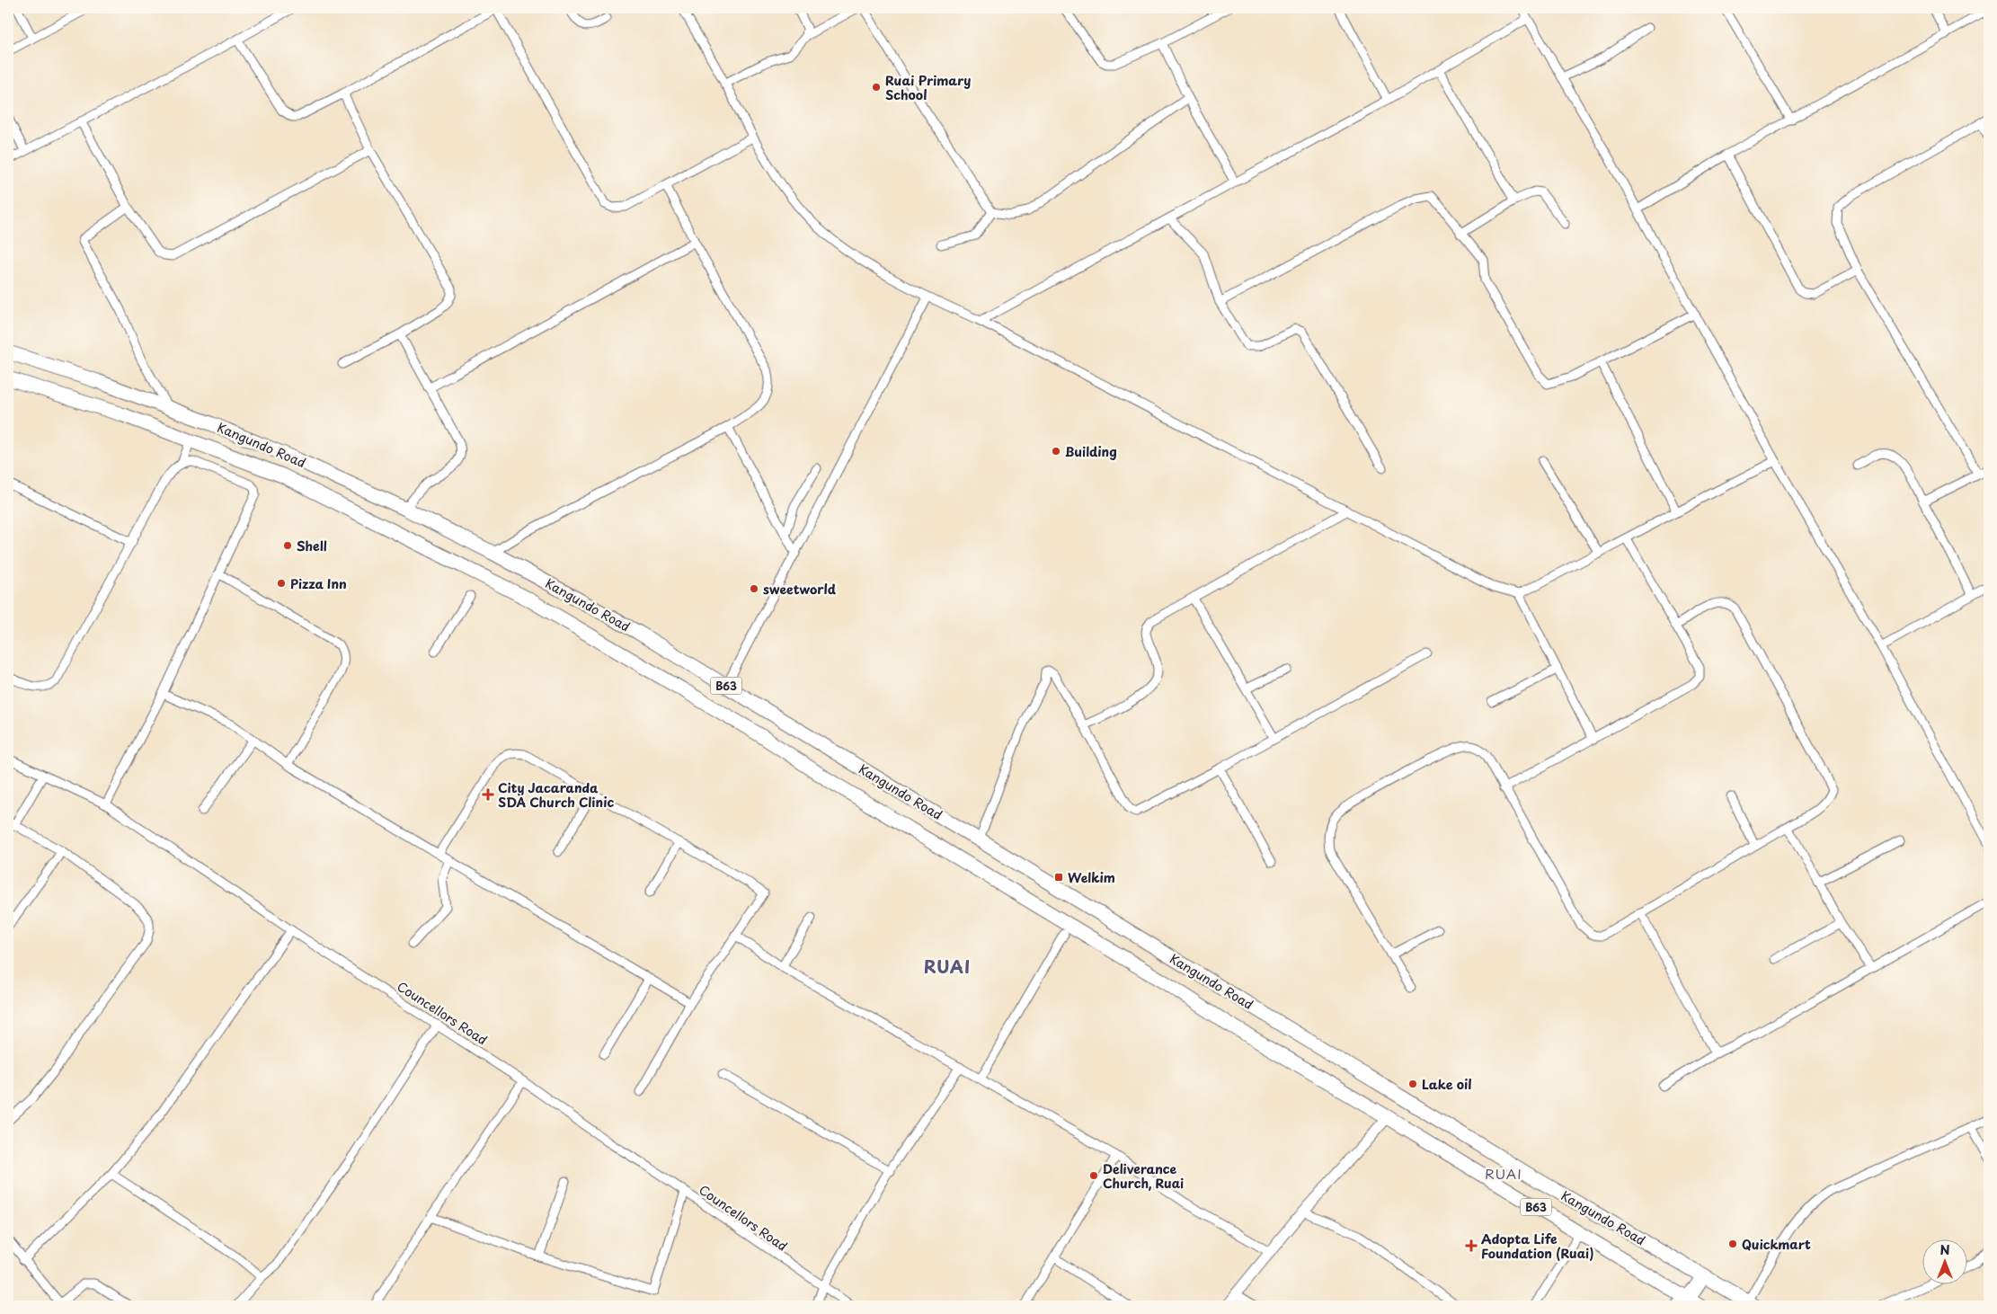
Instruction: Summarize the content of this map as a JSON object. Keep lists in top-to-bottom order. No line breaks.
{"streets":{"highway":["Kangundo Road","B63"],"street":["Councellors Road"]},"districts":["RUAI","RUAI"],"places":{"other":["Ruai Primary School","Building","Shell","Pizza Inn","sweetworld","Lake oil","Deliverance Church, Ruai","Quickmart"],"health":["City Jacaranda SDA Church Clinic","Adopta Life Foundation (Ruai)"],"transit":["Welkim"]},"north":"top"}
